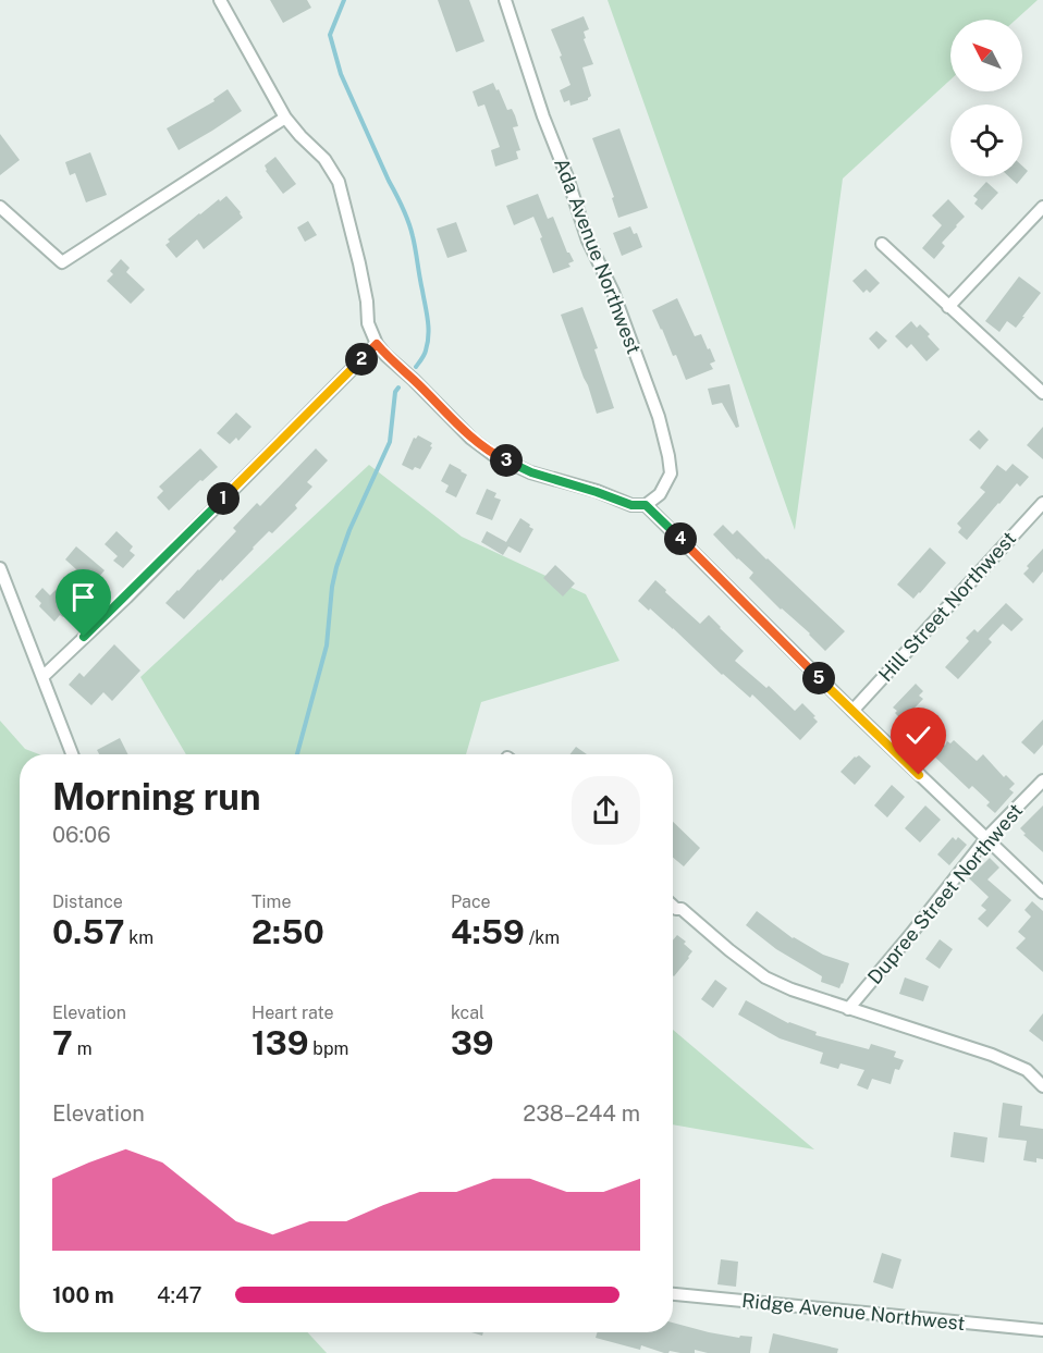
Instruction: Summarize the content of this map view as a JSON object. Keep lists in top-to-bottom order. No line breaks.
{"streets":{"street":["Ada Avenue Northwest","Hill Street Northwest","Dupree Street Northwest","Ridge Avenue Northwest"]},"north":"top left","page":{"pins":["2","3","1","4","5"],"heading":["Morning run","06:06"],"stats":[["Distance","0.57 km"],["Time","2:50"],["Pace","4:59 /km"],["Elevation","7 m"],["Heart rate","139 bpm"],["kcal","39"]],"chart":["Elevation","238–244 m"],"list":[{"name":"100 m","note":"4:47"}]}}
